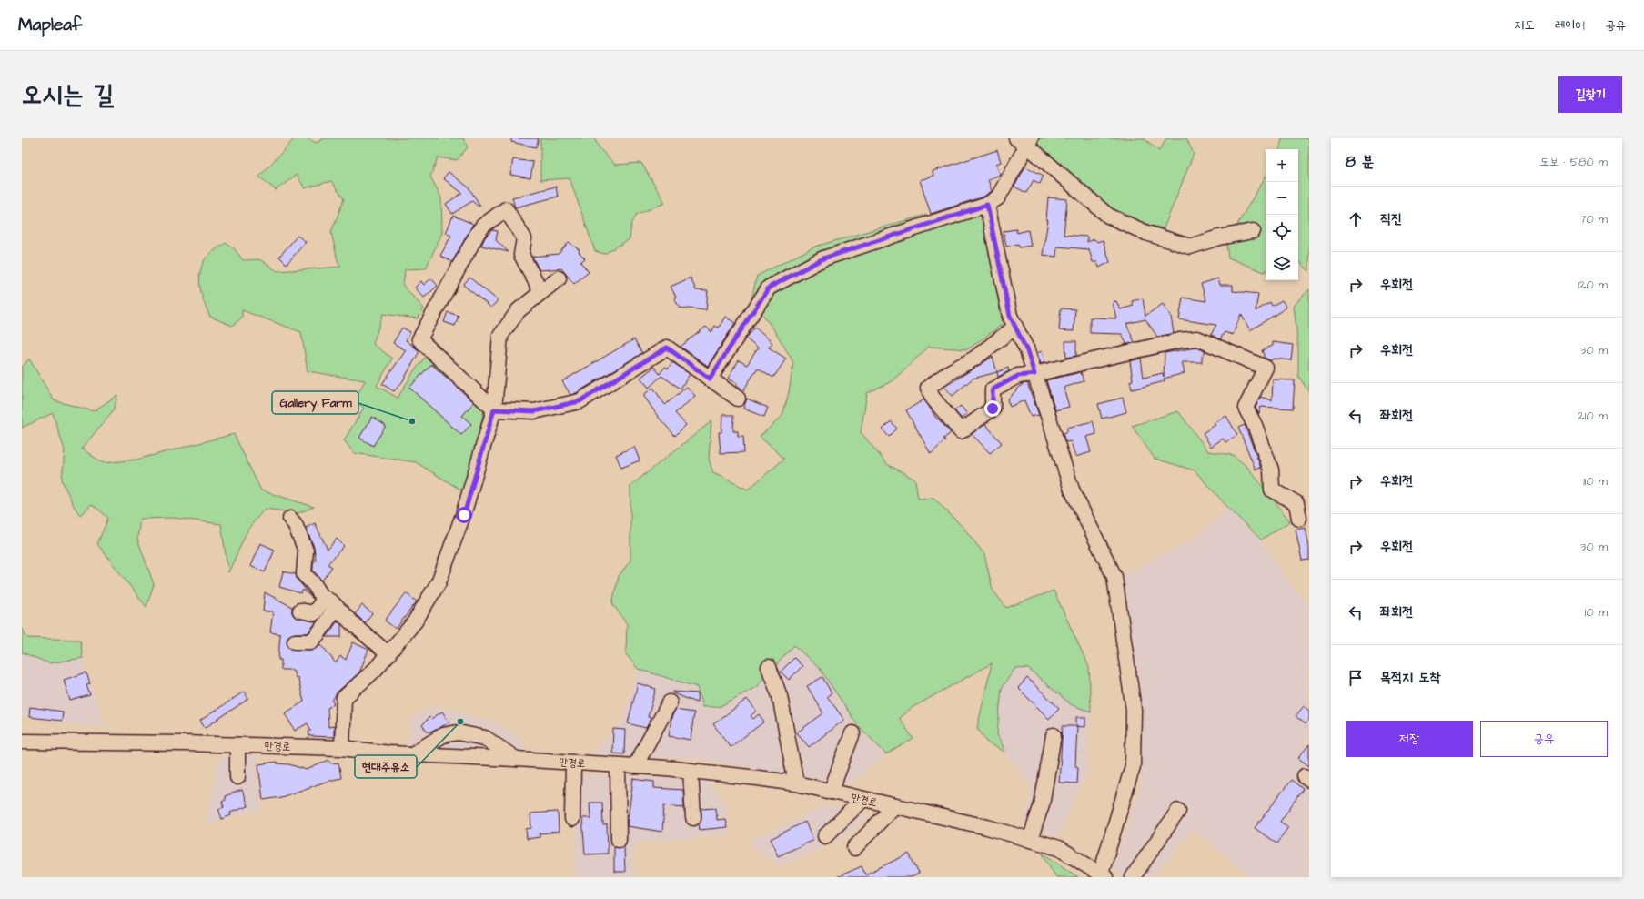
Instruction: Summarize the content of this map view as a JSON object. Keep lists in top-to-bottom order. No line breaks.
{"streets":{"street":["만경로"]},"places":["Gallery Farm","현대주유소"],"page":{"header":"Mapleaf","nav":["지도","레이어","공유"],"buttons":["길찾기",["저장","공유"]],"title":"오시는 길","heading":["8 분","도보 · 580 m"],"map_buttons":["+","−"],"list":[["직진","70 m"],["우회전","120 m"],["우회전","30 m"],["좌회전","210 m"],["우회전","110 m"],["우회전","30 m"],["좌회전","10 m"],"목적지 도착"]}}
